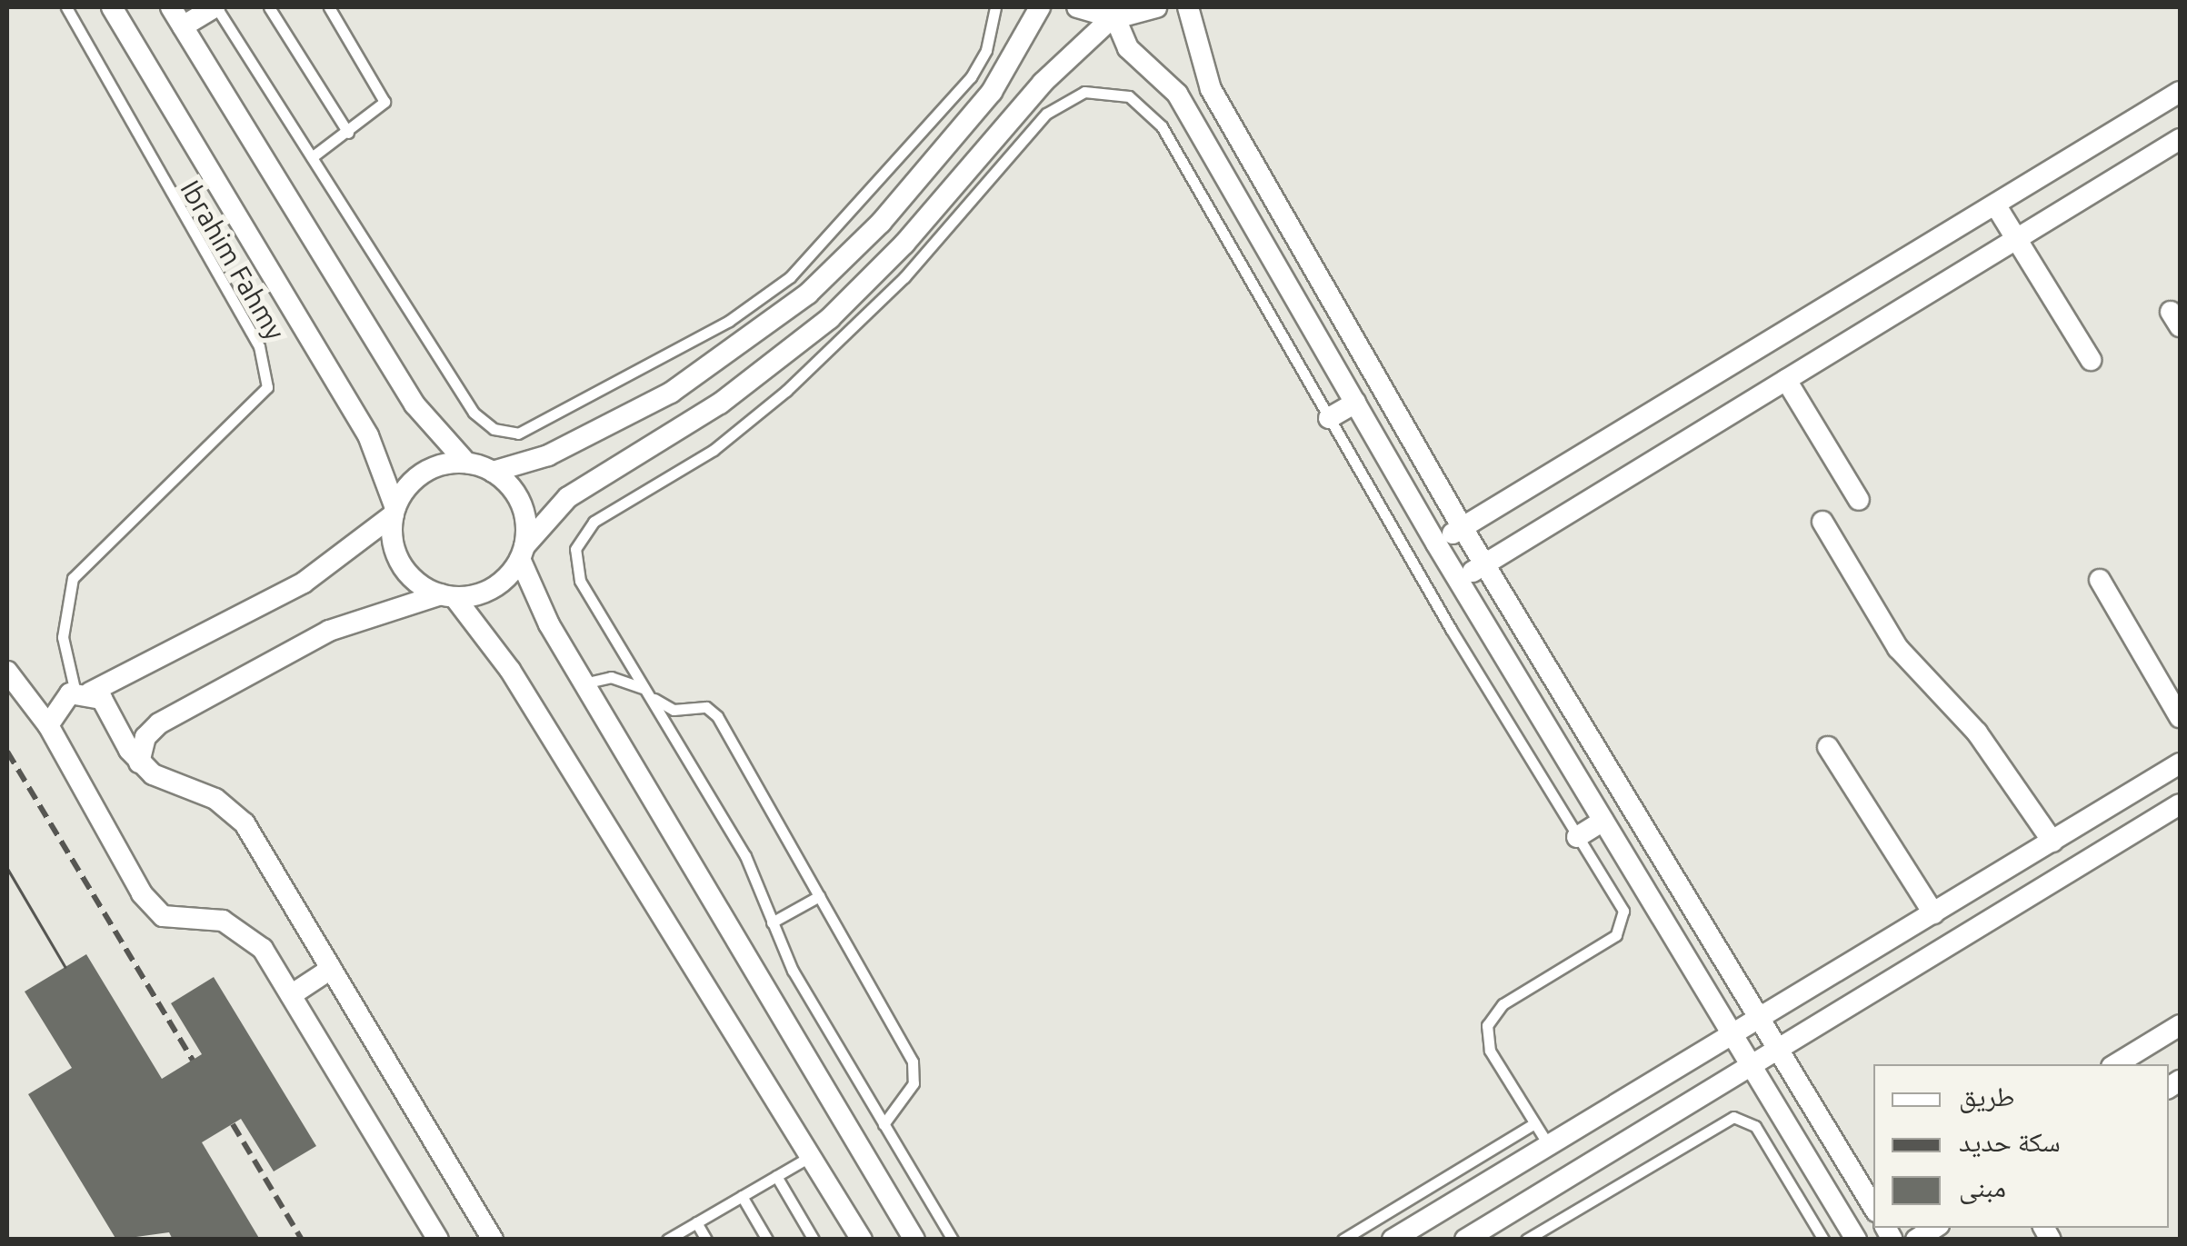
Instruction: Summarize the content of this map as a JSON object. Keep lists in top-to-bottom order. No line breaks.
{"streets":{"lane":["Ibrahim Fahmy"]},"legend":["طريق","سكة حديد","مبنى"]}
